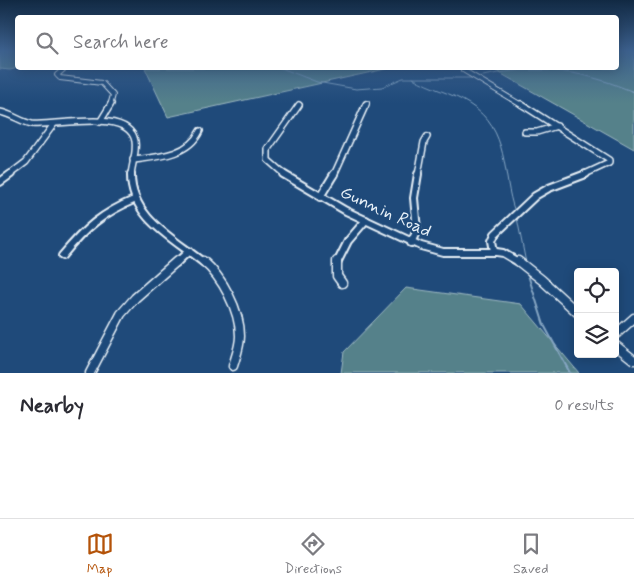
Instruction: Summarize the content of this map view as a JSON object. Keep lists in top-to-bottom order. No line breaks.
{"streets":{"street":["Gunnin Road"]},"page":{"search":"Search here","heading":["Nearby","0 results"],"nav":["Map","Directions","Saved"]}}
